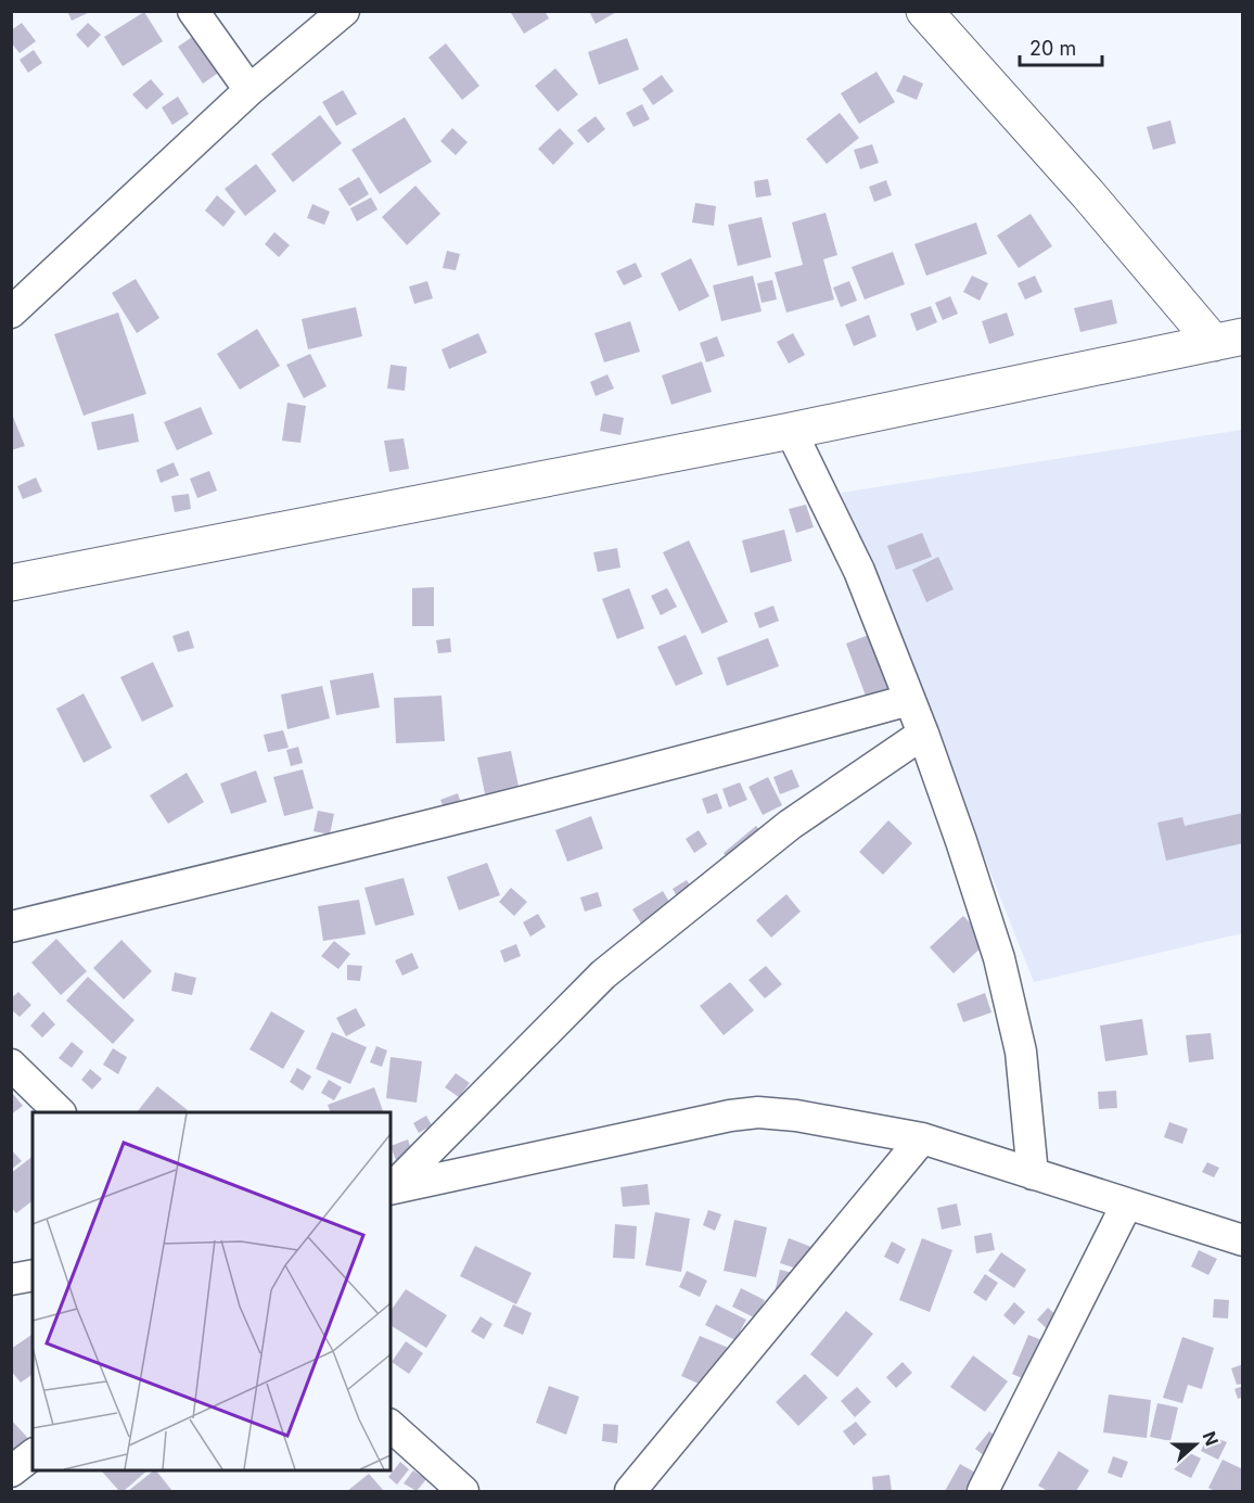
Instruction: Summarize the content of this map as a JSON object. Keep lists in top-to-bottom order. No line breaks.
{"scale_bar":"20 m","north":"right"}
